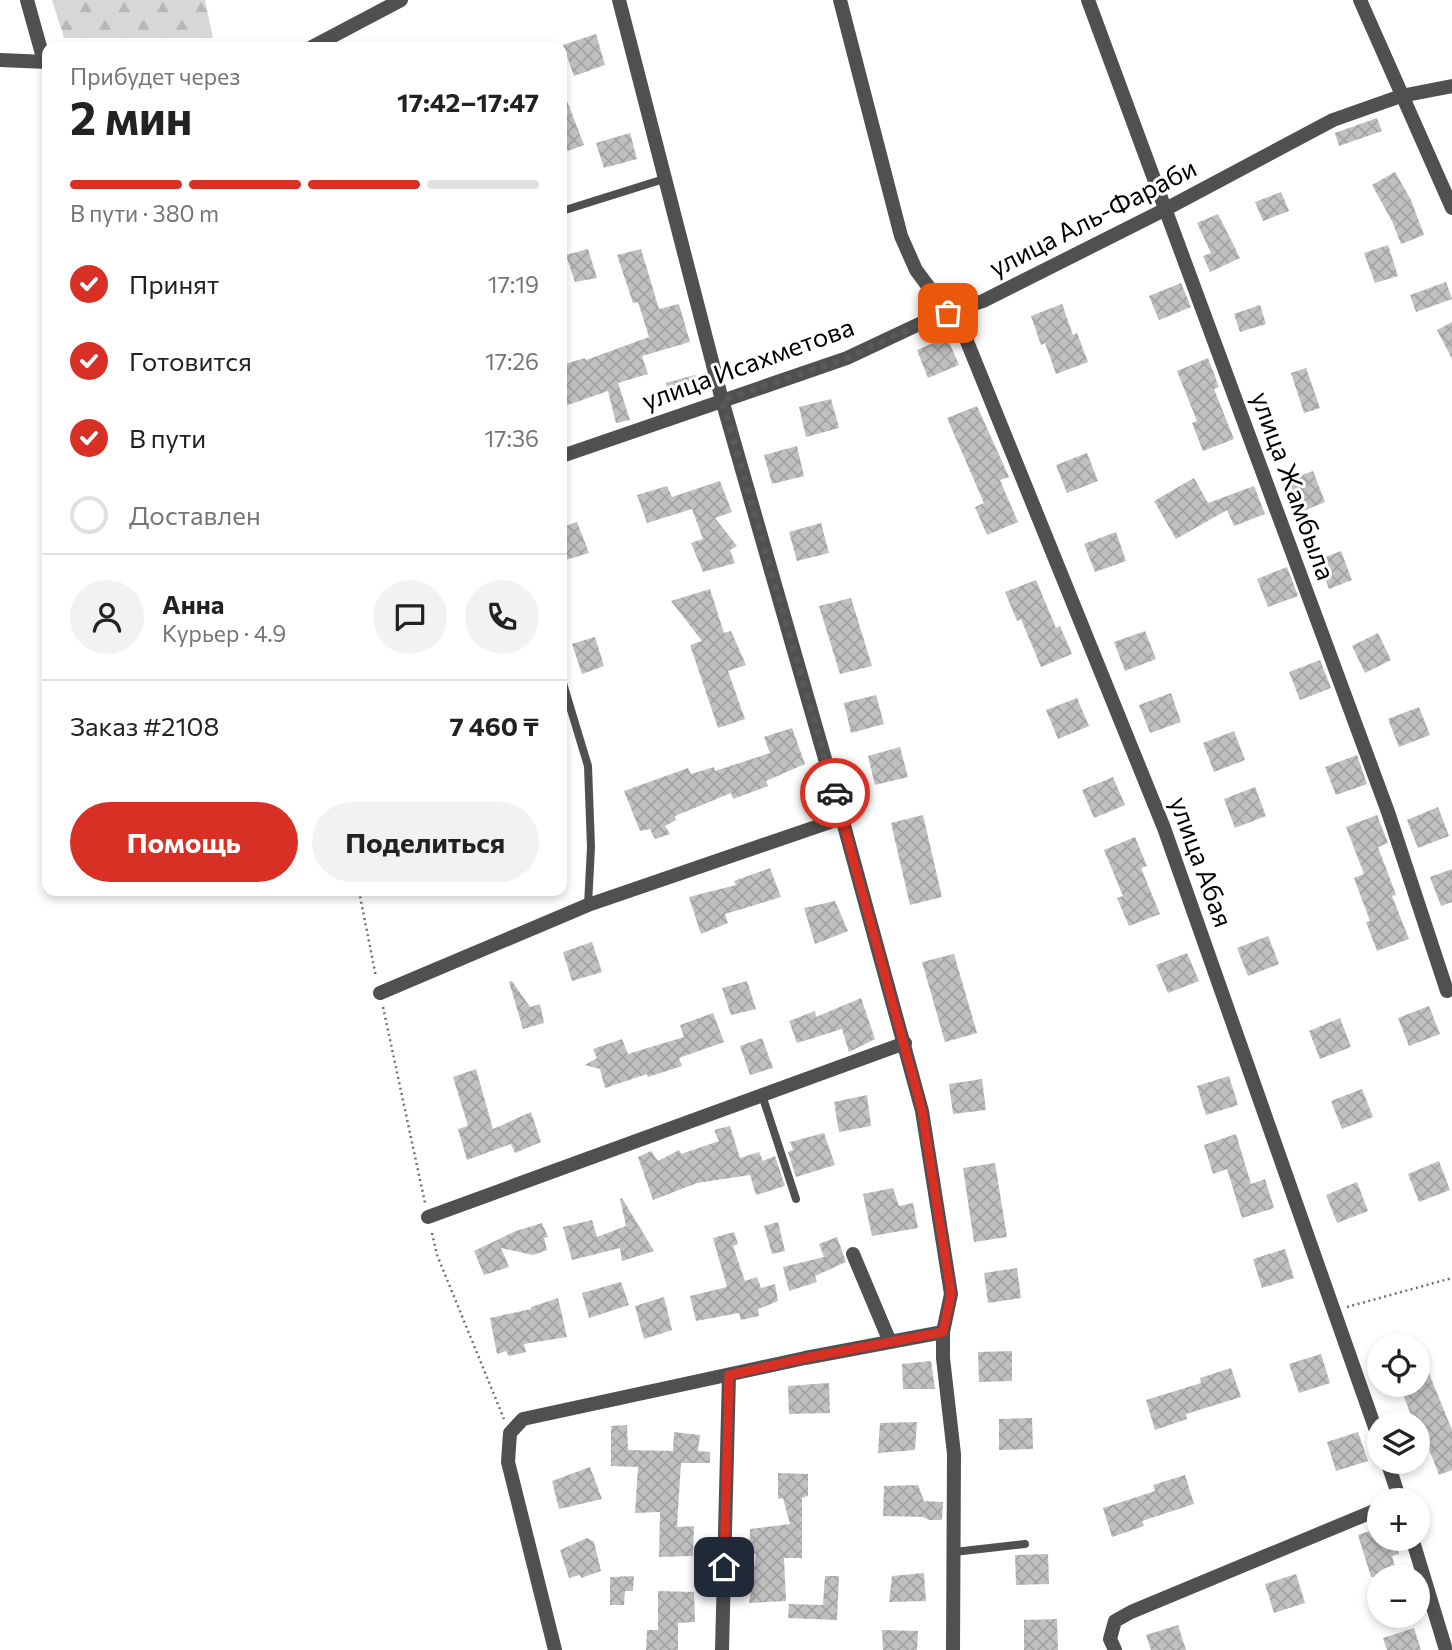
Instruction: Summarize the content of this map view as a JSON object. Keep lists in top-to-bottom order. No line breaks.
{"streets":{"street":["улица Аль-Фараби","улица Исахметова","улица Жамбыла","улица Абая"]},"crossings":[["улица Аль-Фараби","улица Исахметова"],["улица Аль-Фараби","улица Жамбыла"],["улица Аль-Фараби","улица Абая"],["улица Исахметова","улица Абая"]],"page":{"heading":["2 мин","Прибудет через","17:42–17:47"],"panel":["Анна","Курьер · 4.9","Заказ #2108","7 460 ₸"],"bar":"В пути · 380 m","list":[["Принят","17:19"],["Готовится","17:26"],["В пути","17:36"],"Доставлен"],"buttons":["Помощь","Поделиться"],"map_buttons":["+","−"]}}
